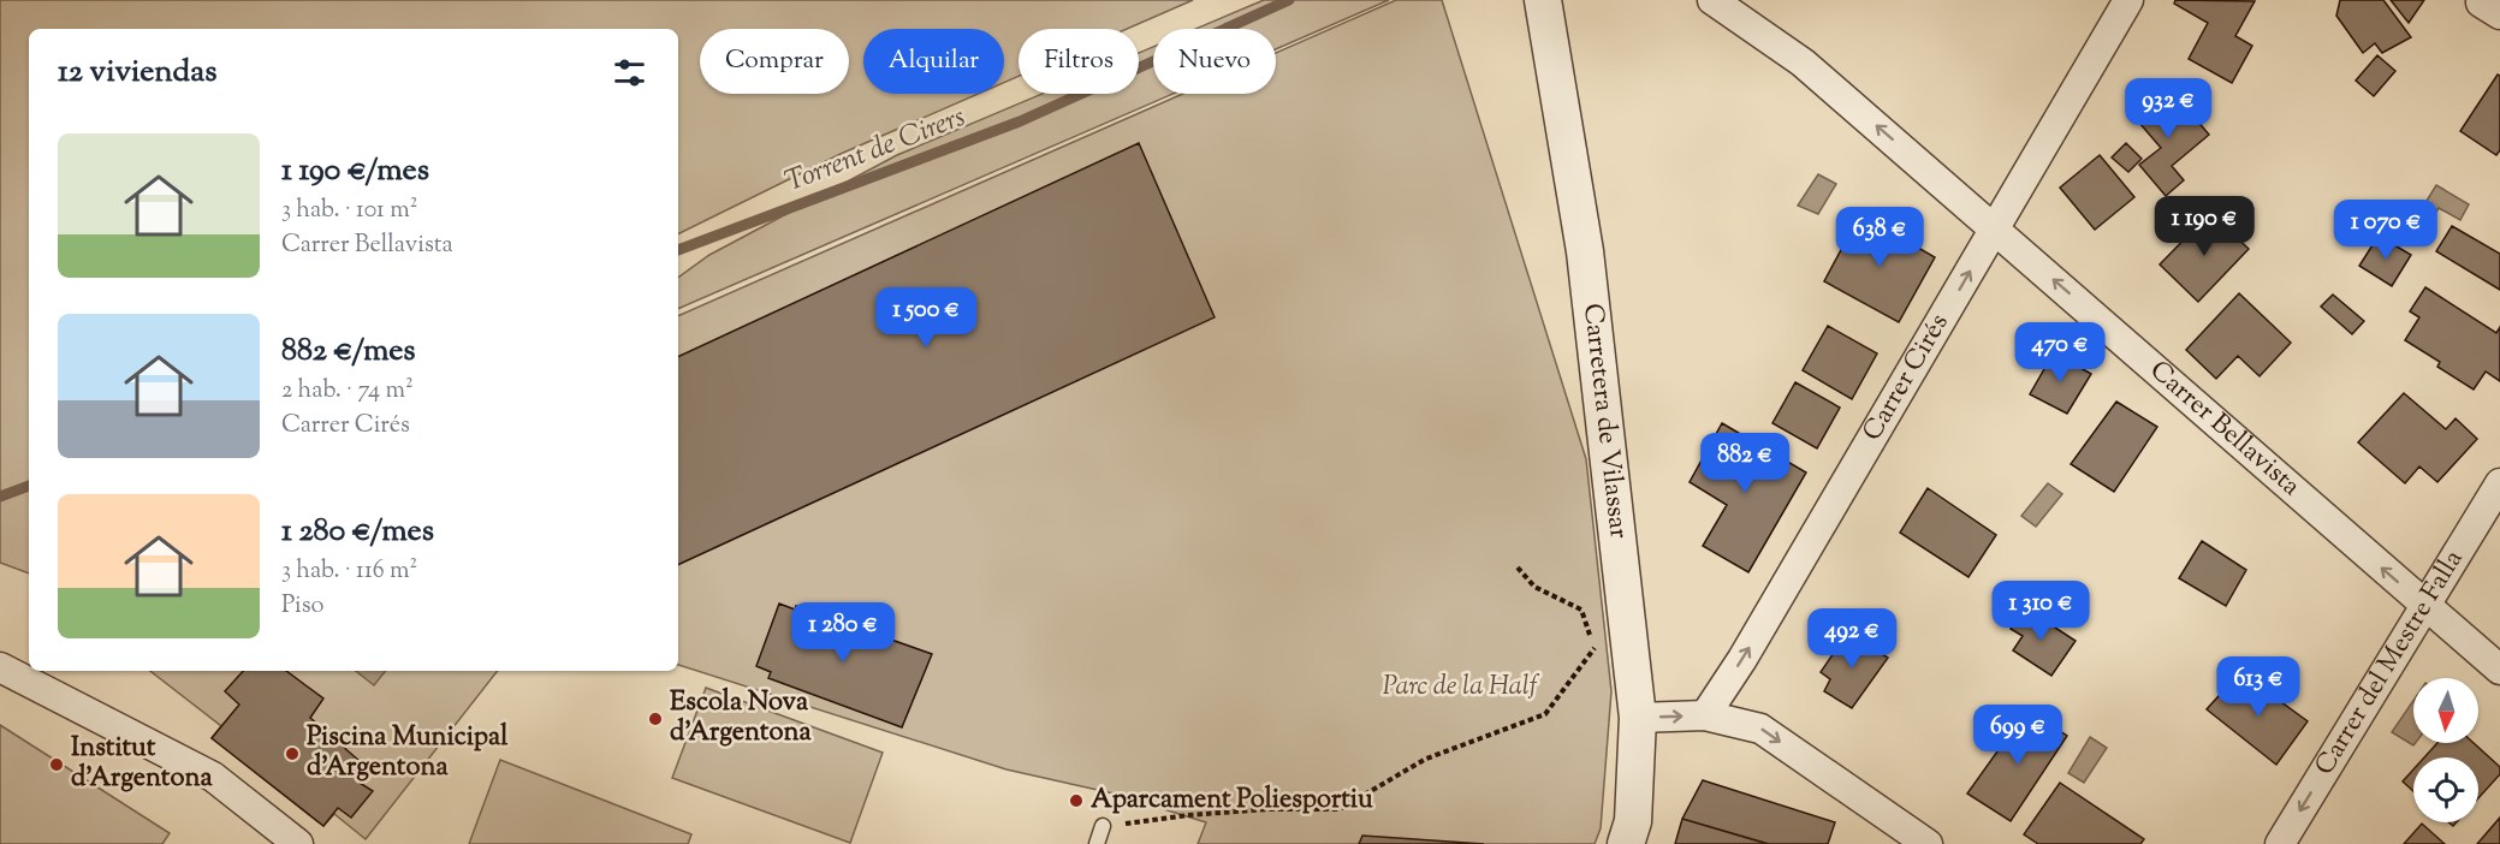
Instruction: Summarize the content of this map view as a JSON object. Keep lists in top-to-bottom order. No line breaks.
{"streets":{"street":["Carrer Cirés","Carretera de Vilassar","Carrer Bellavista","Carrer del Mestre Falla"]},"crossings":[["Carrer Cirés","Carrer Bellavista"],["Carrer Bellavista","Carrer del Mestre Falla"]],"one_way":["Carrer Cirés","Carrer Bellavista","Carrer del Mestre Falla"],"water":["Torrent de Cirers"],"parks":["Parc de la Half"],"places":["Escola Nova d'Argentona","Piscina Municipal d'Argentona","Institut d'Argentona","Aparcament Poliesportiu"],"north":"bottom","page":{"chip":["Comprar","Alquilar","Filtros","Nuevo"],"heading":"12 viviendas","price":["932 €","1 190 €","1 070 €","638 €","1 500 €","470 €","882 €","1 310 €","1 280 €","492 €","613 €","699 €"],"list":[{"name":"1 190 €/mes","note":"3 hab. · 101 m² · Carrer Bellavista"},{"name":"882 €/mes","note":"2 hab. · 74 m² · Carrer Cirés"},{"name":"1 280 €/mes","note":"3 hab. · 116 m² · Piso"}]}}
